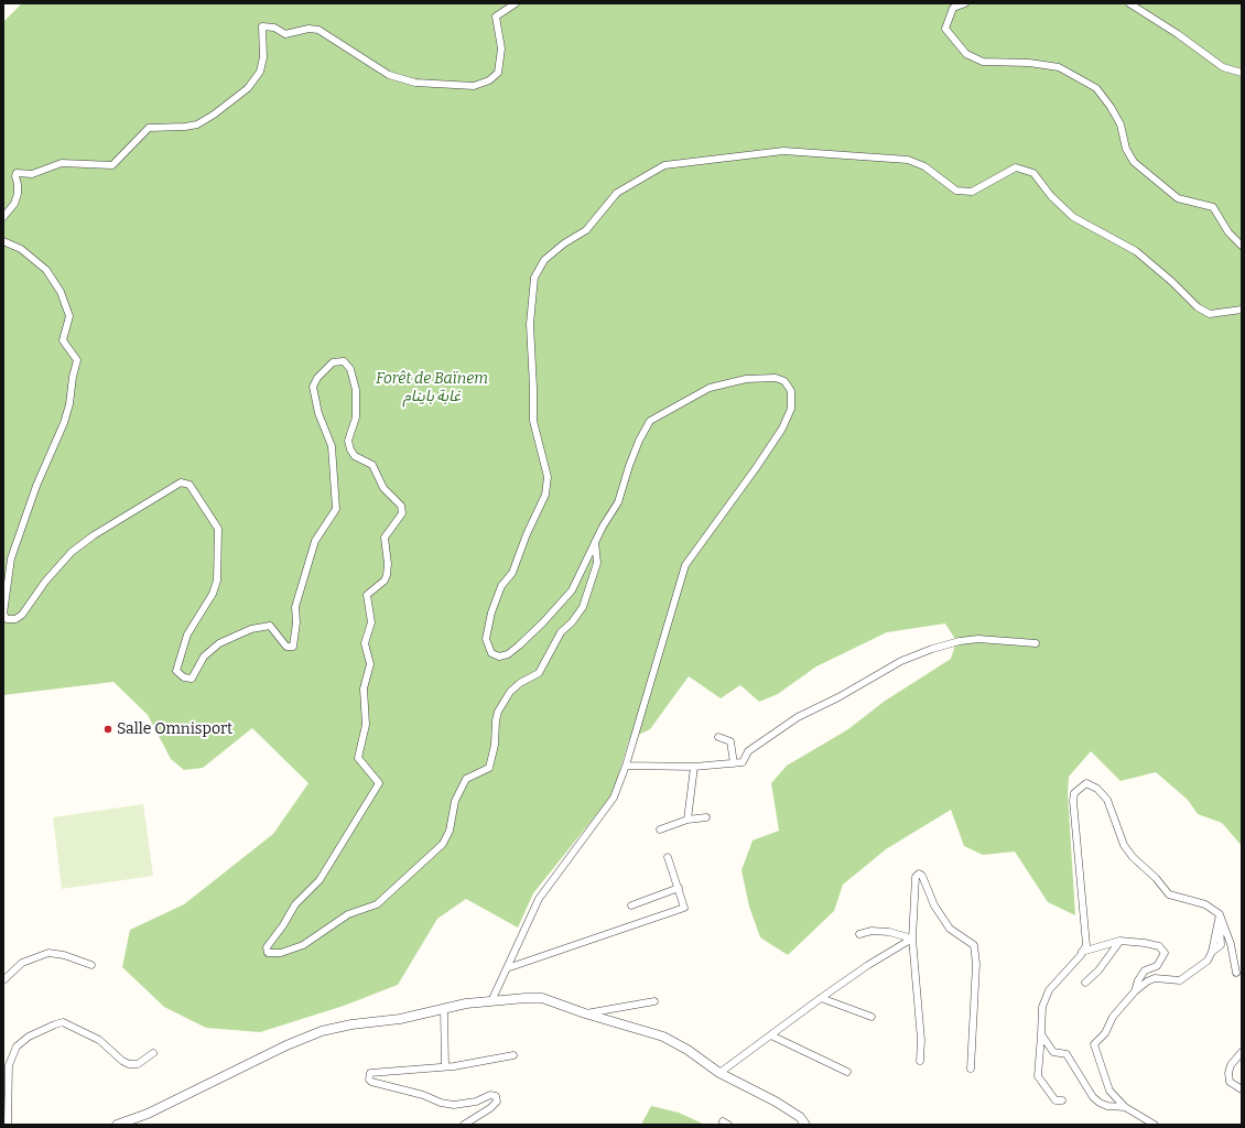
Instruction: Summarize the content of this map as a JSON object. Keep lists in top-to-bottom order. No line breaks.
{"parks":["Forêt de Baïnem غابة باينام"],"places":["Salle Omnisport"]}
